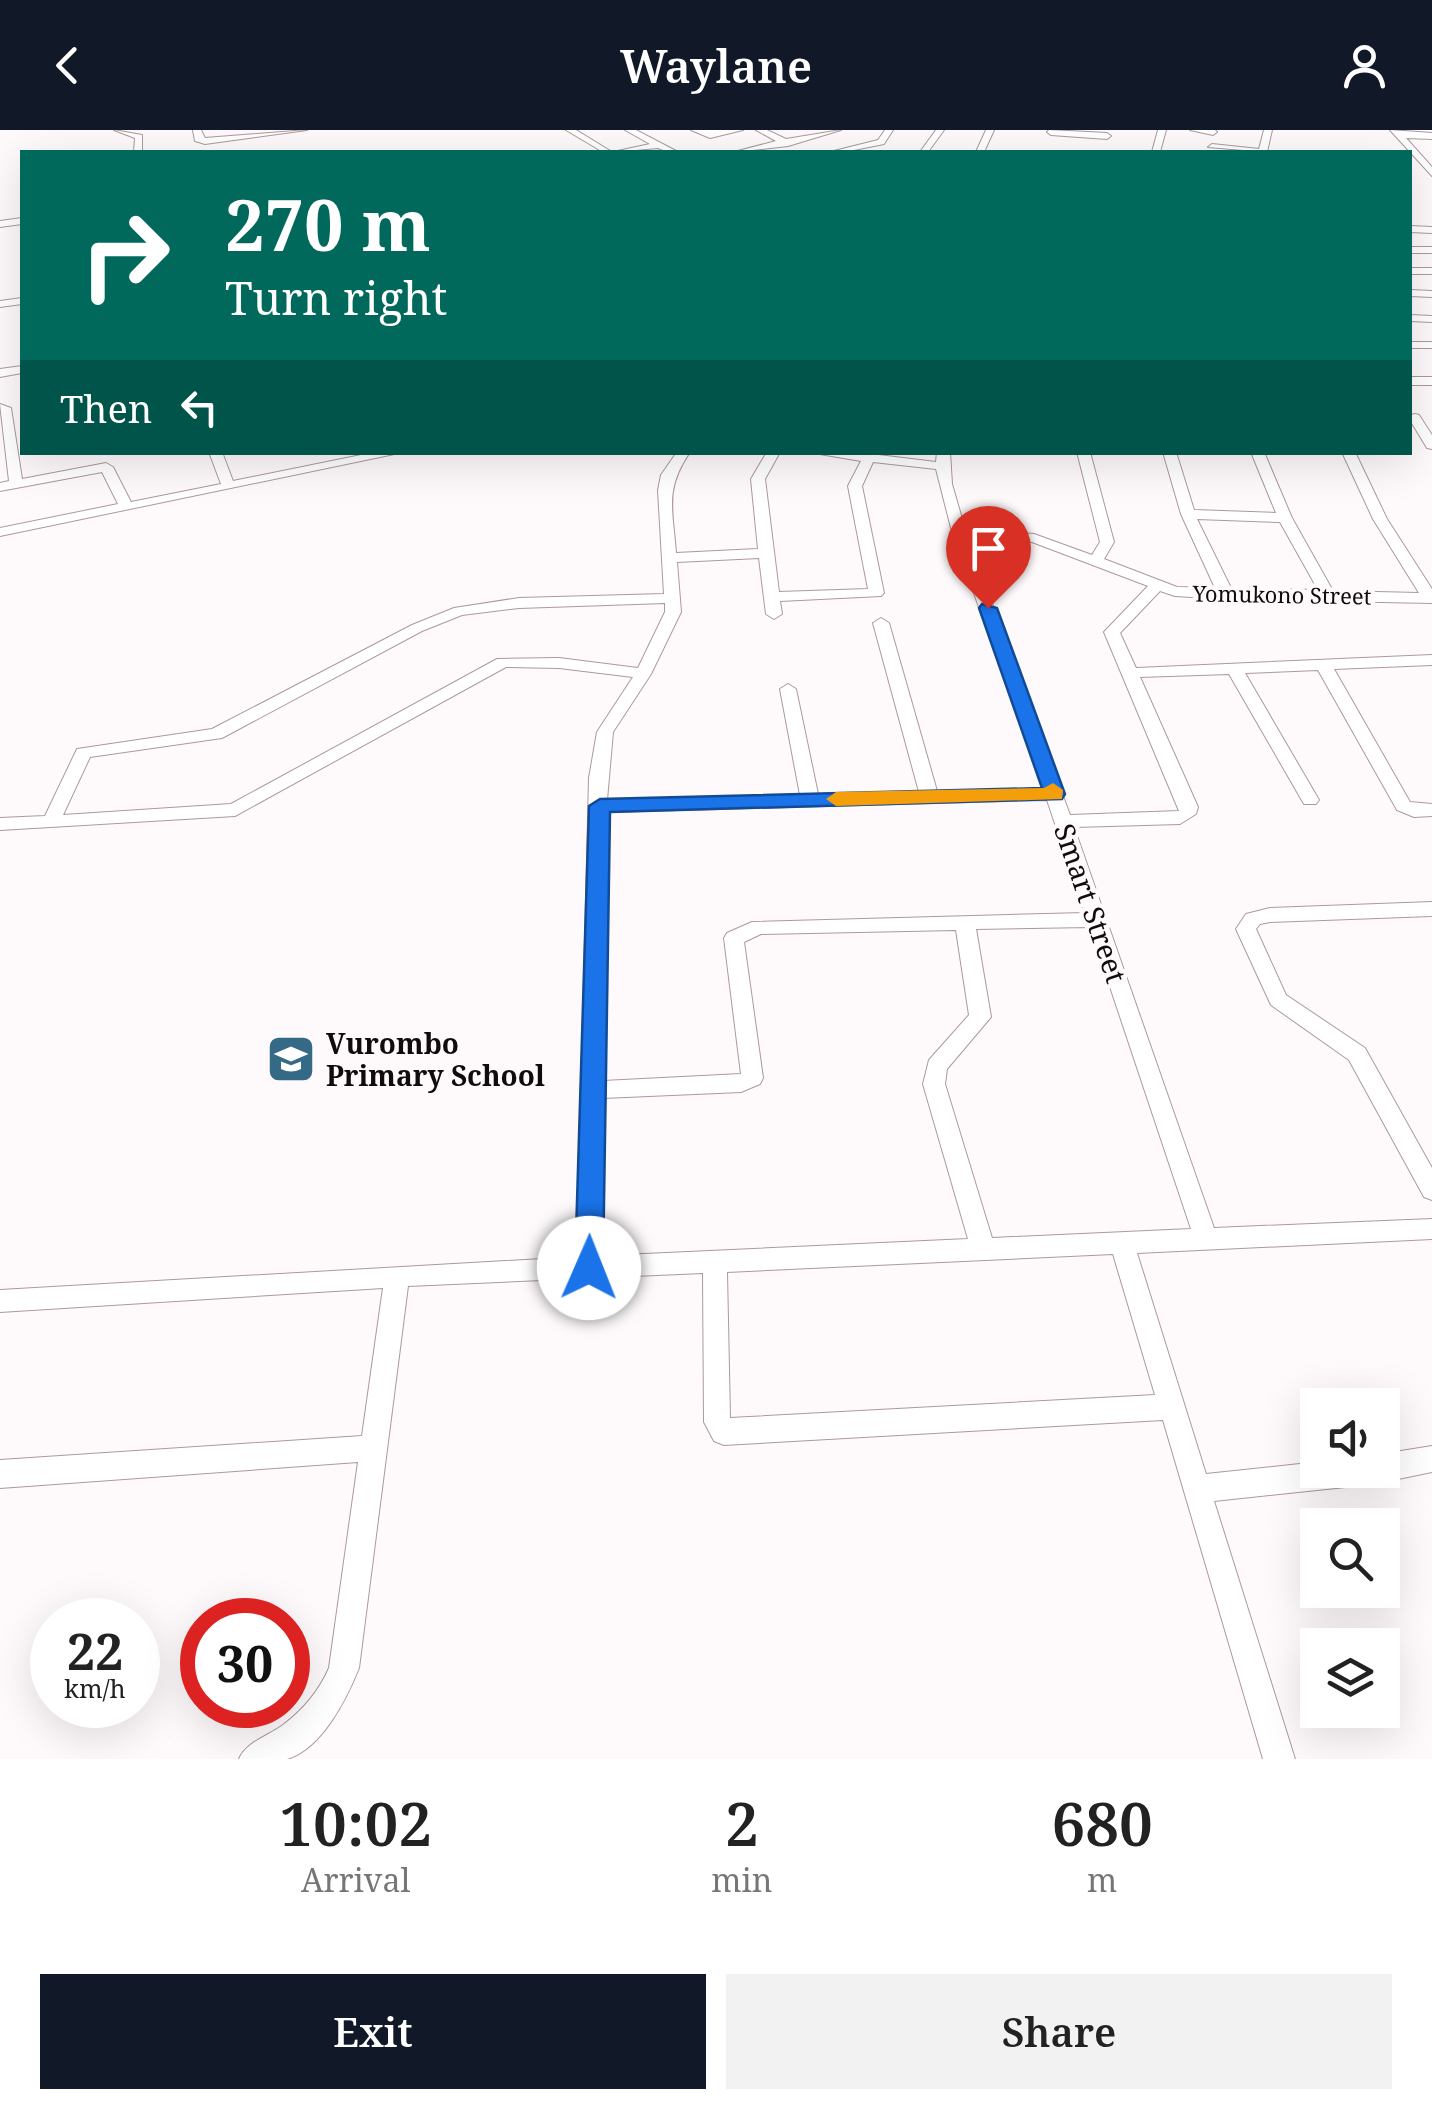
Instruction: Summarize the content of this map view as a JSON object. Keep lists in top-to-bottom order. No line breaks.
{"streets":{"street":["Yomukono Street","Smart Street"]},"crossings":[["Yomukono Street","Smart Street"]],"places":{"school or university":["Vurombo Primary School"]},"page":{"header":"Waylane","turn":["270 m","Turn right"],"then":"Then","speed":"22 km/h","limit":"30","eta":["10:02","Arrival","2","min","680","m"],"buttons":["Exit","Share"]}}
